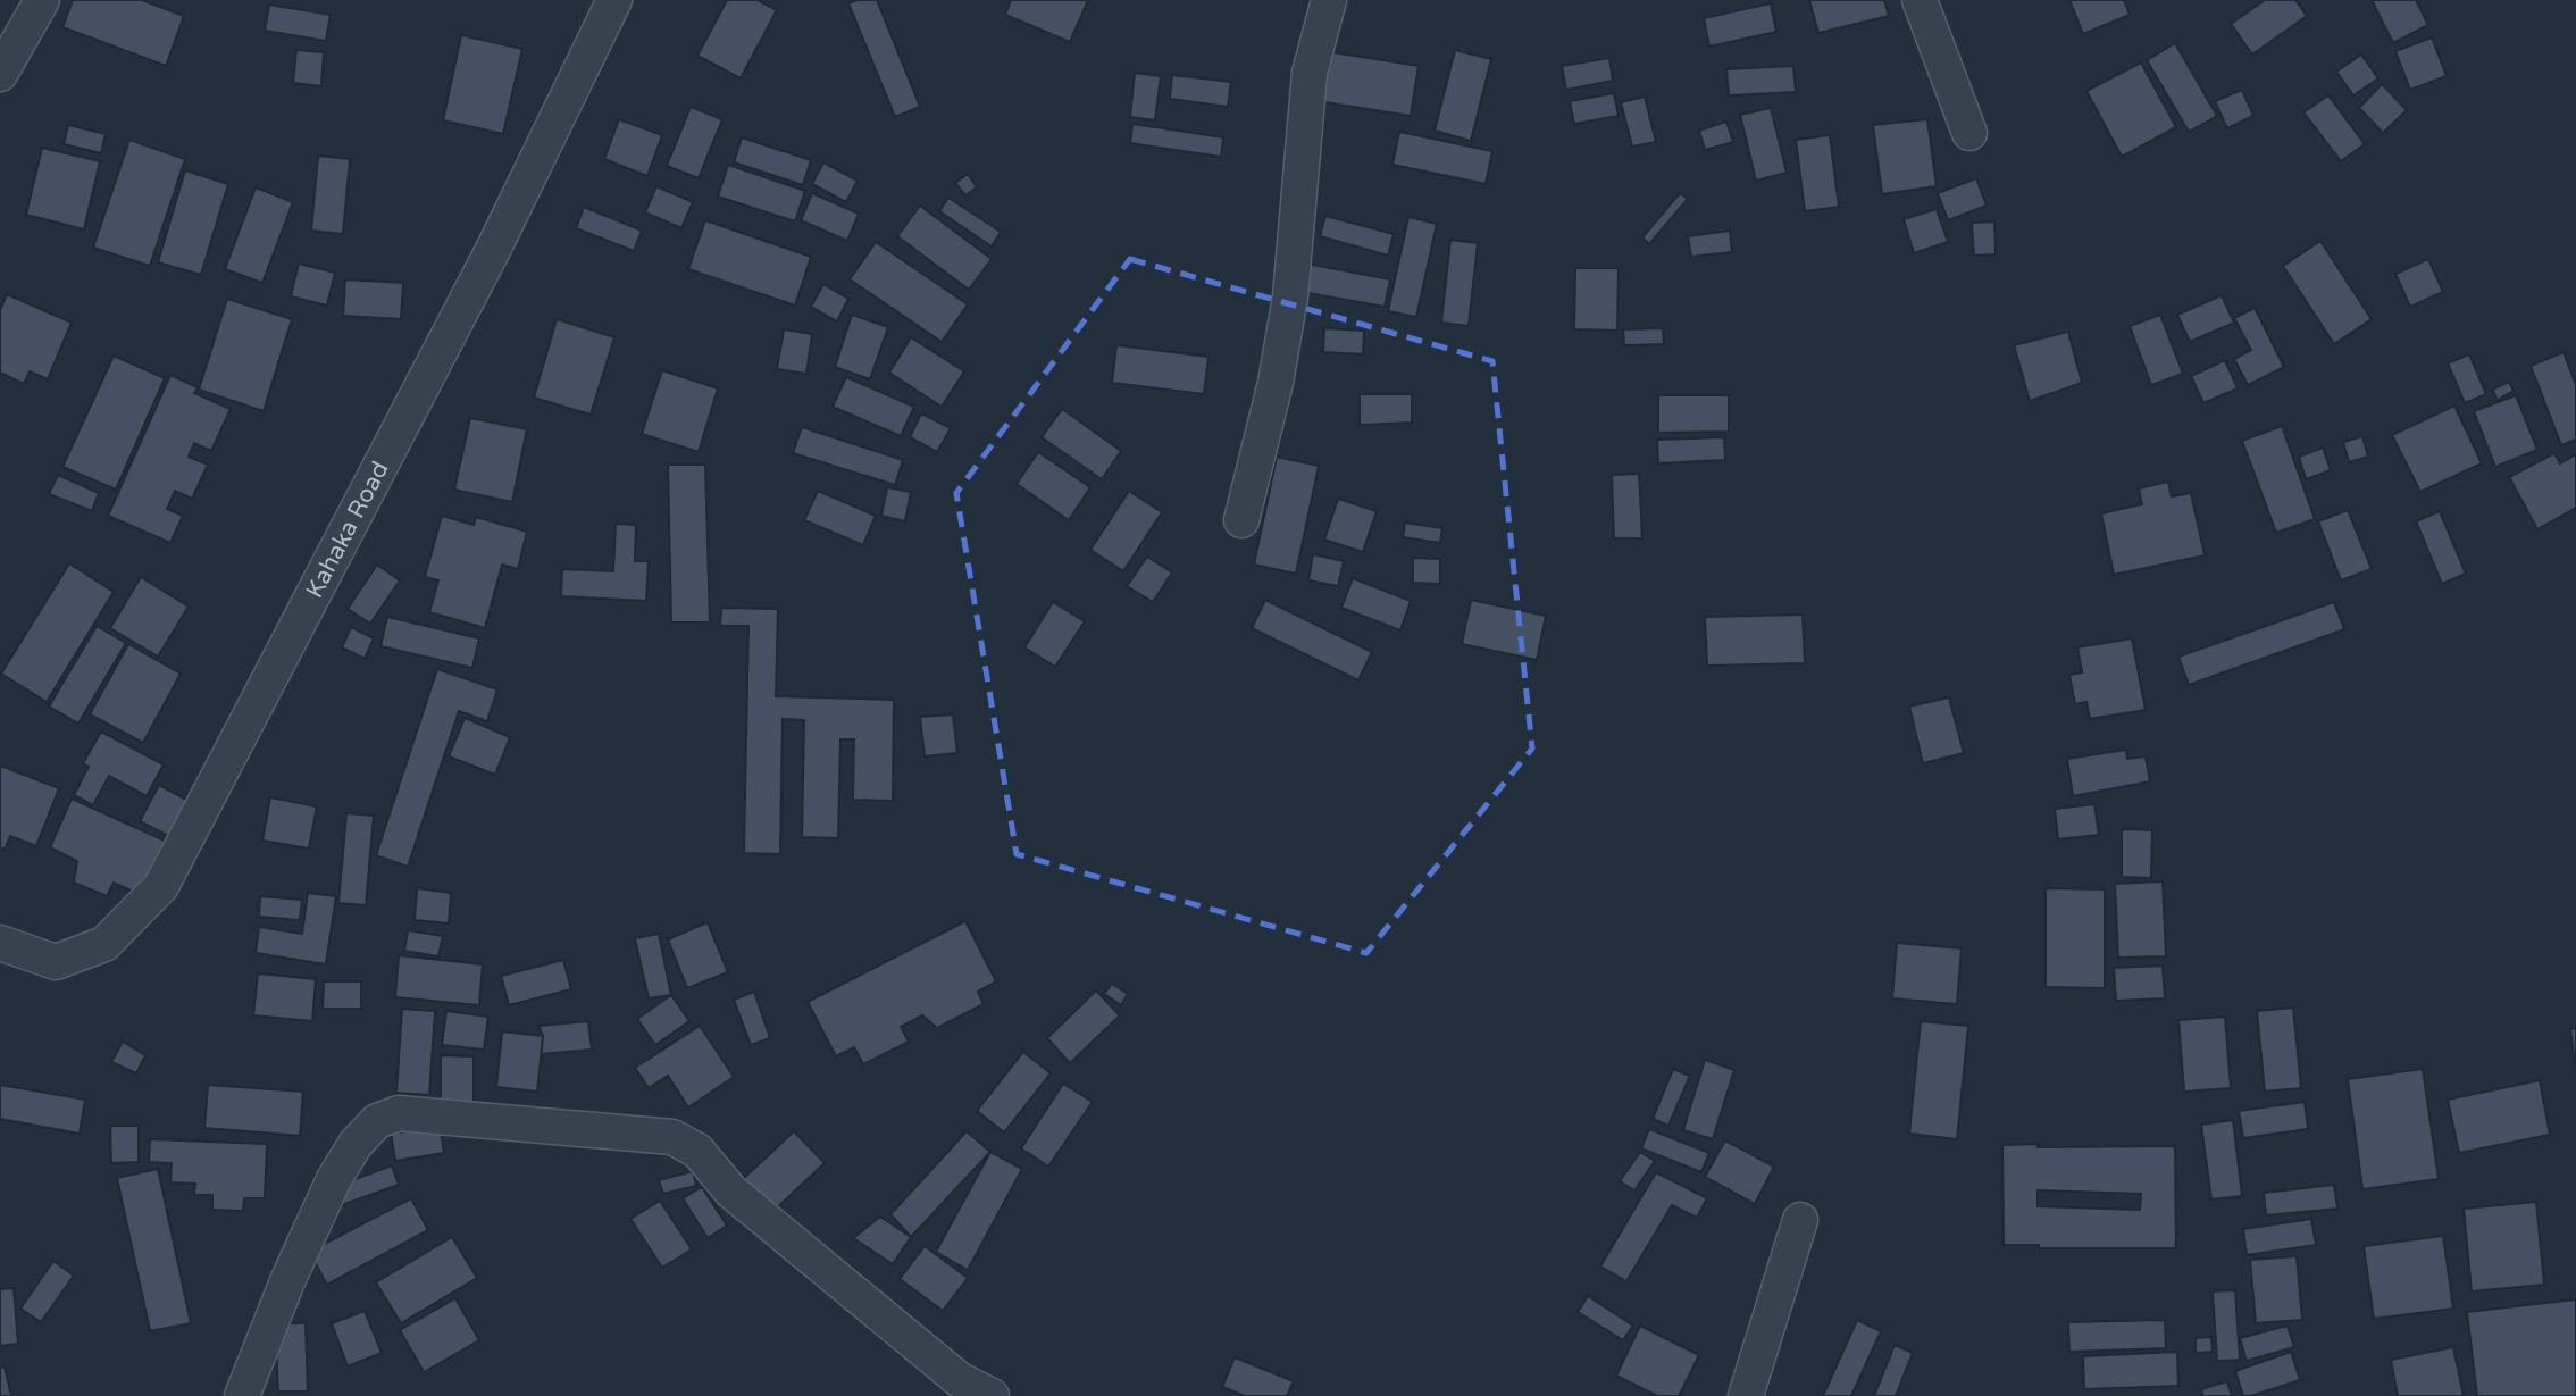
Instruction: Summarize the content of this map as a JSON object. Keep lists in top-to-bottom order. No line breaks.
{"streets":{"street":["Kahaka Road"]}}
